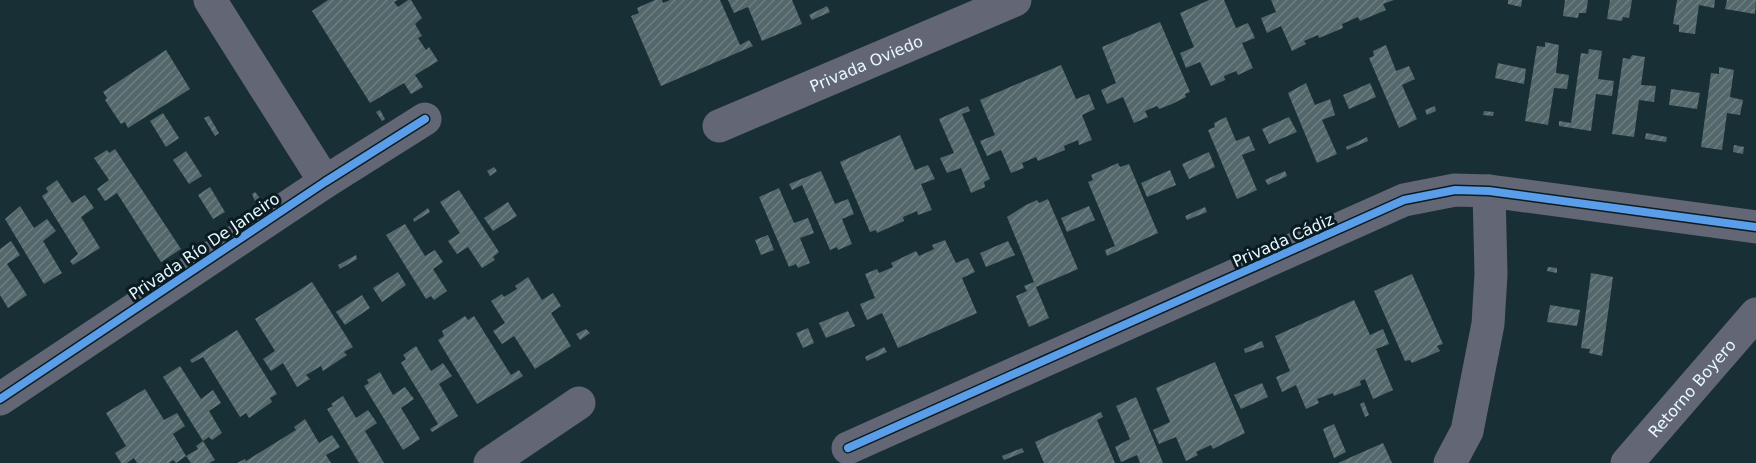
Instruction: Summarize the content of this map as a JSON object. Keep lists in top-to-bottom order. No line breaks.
{"streets":{"street":["Privada Oviedo","Privada Cádiz","Privada Río De Janeiro","Retorno Boyero"]}}
